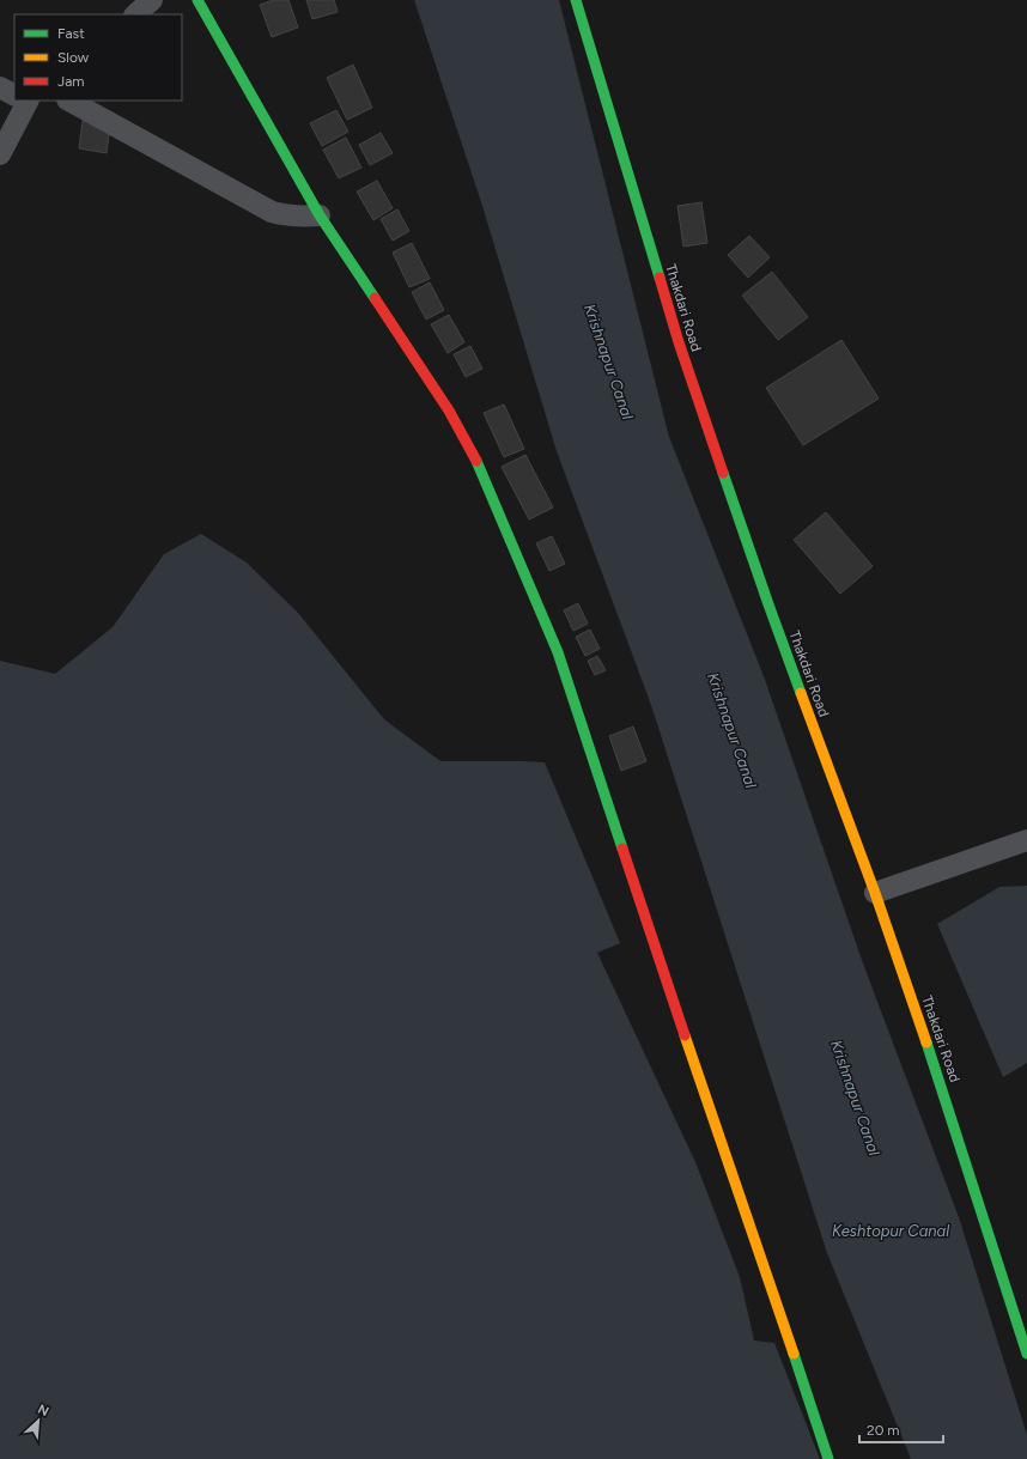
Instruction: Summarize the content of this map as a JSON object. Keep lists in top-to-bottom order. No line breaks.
{"streets":{"street":["Thakdari Road"]},"water":["Krishnapur Canal","Keshtopur Canal"],"legend":["Fast","Slow","Jam"],"scale_bar":"20 m","north":"top right"}
